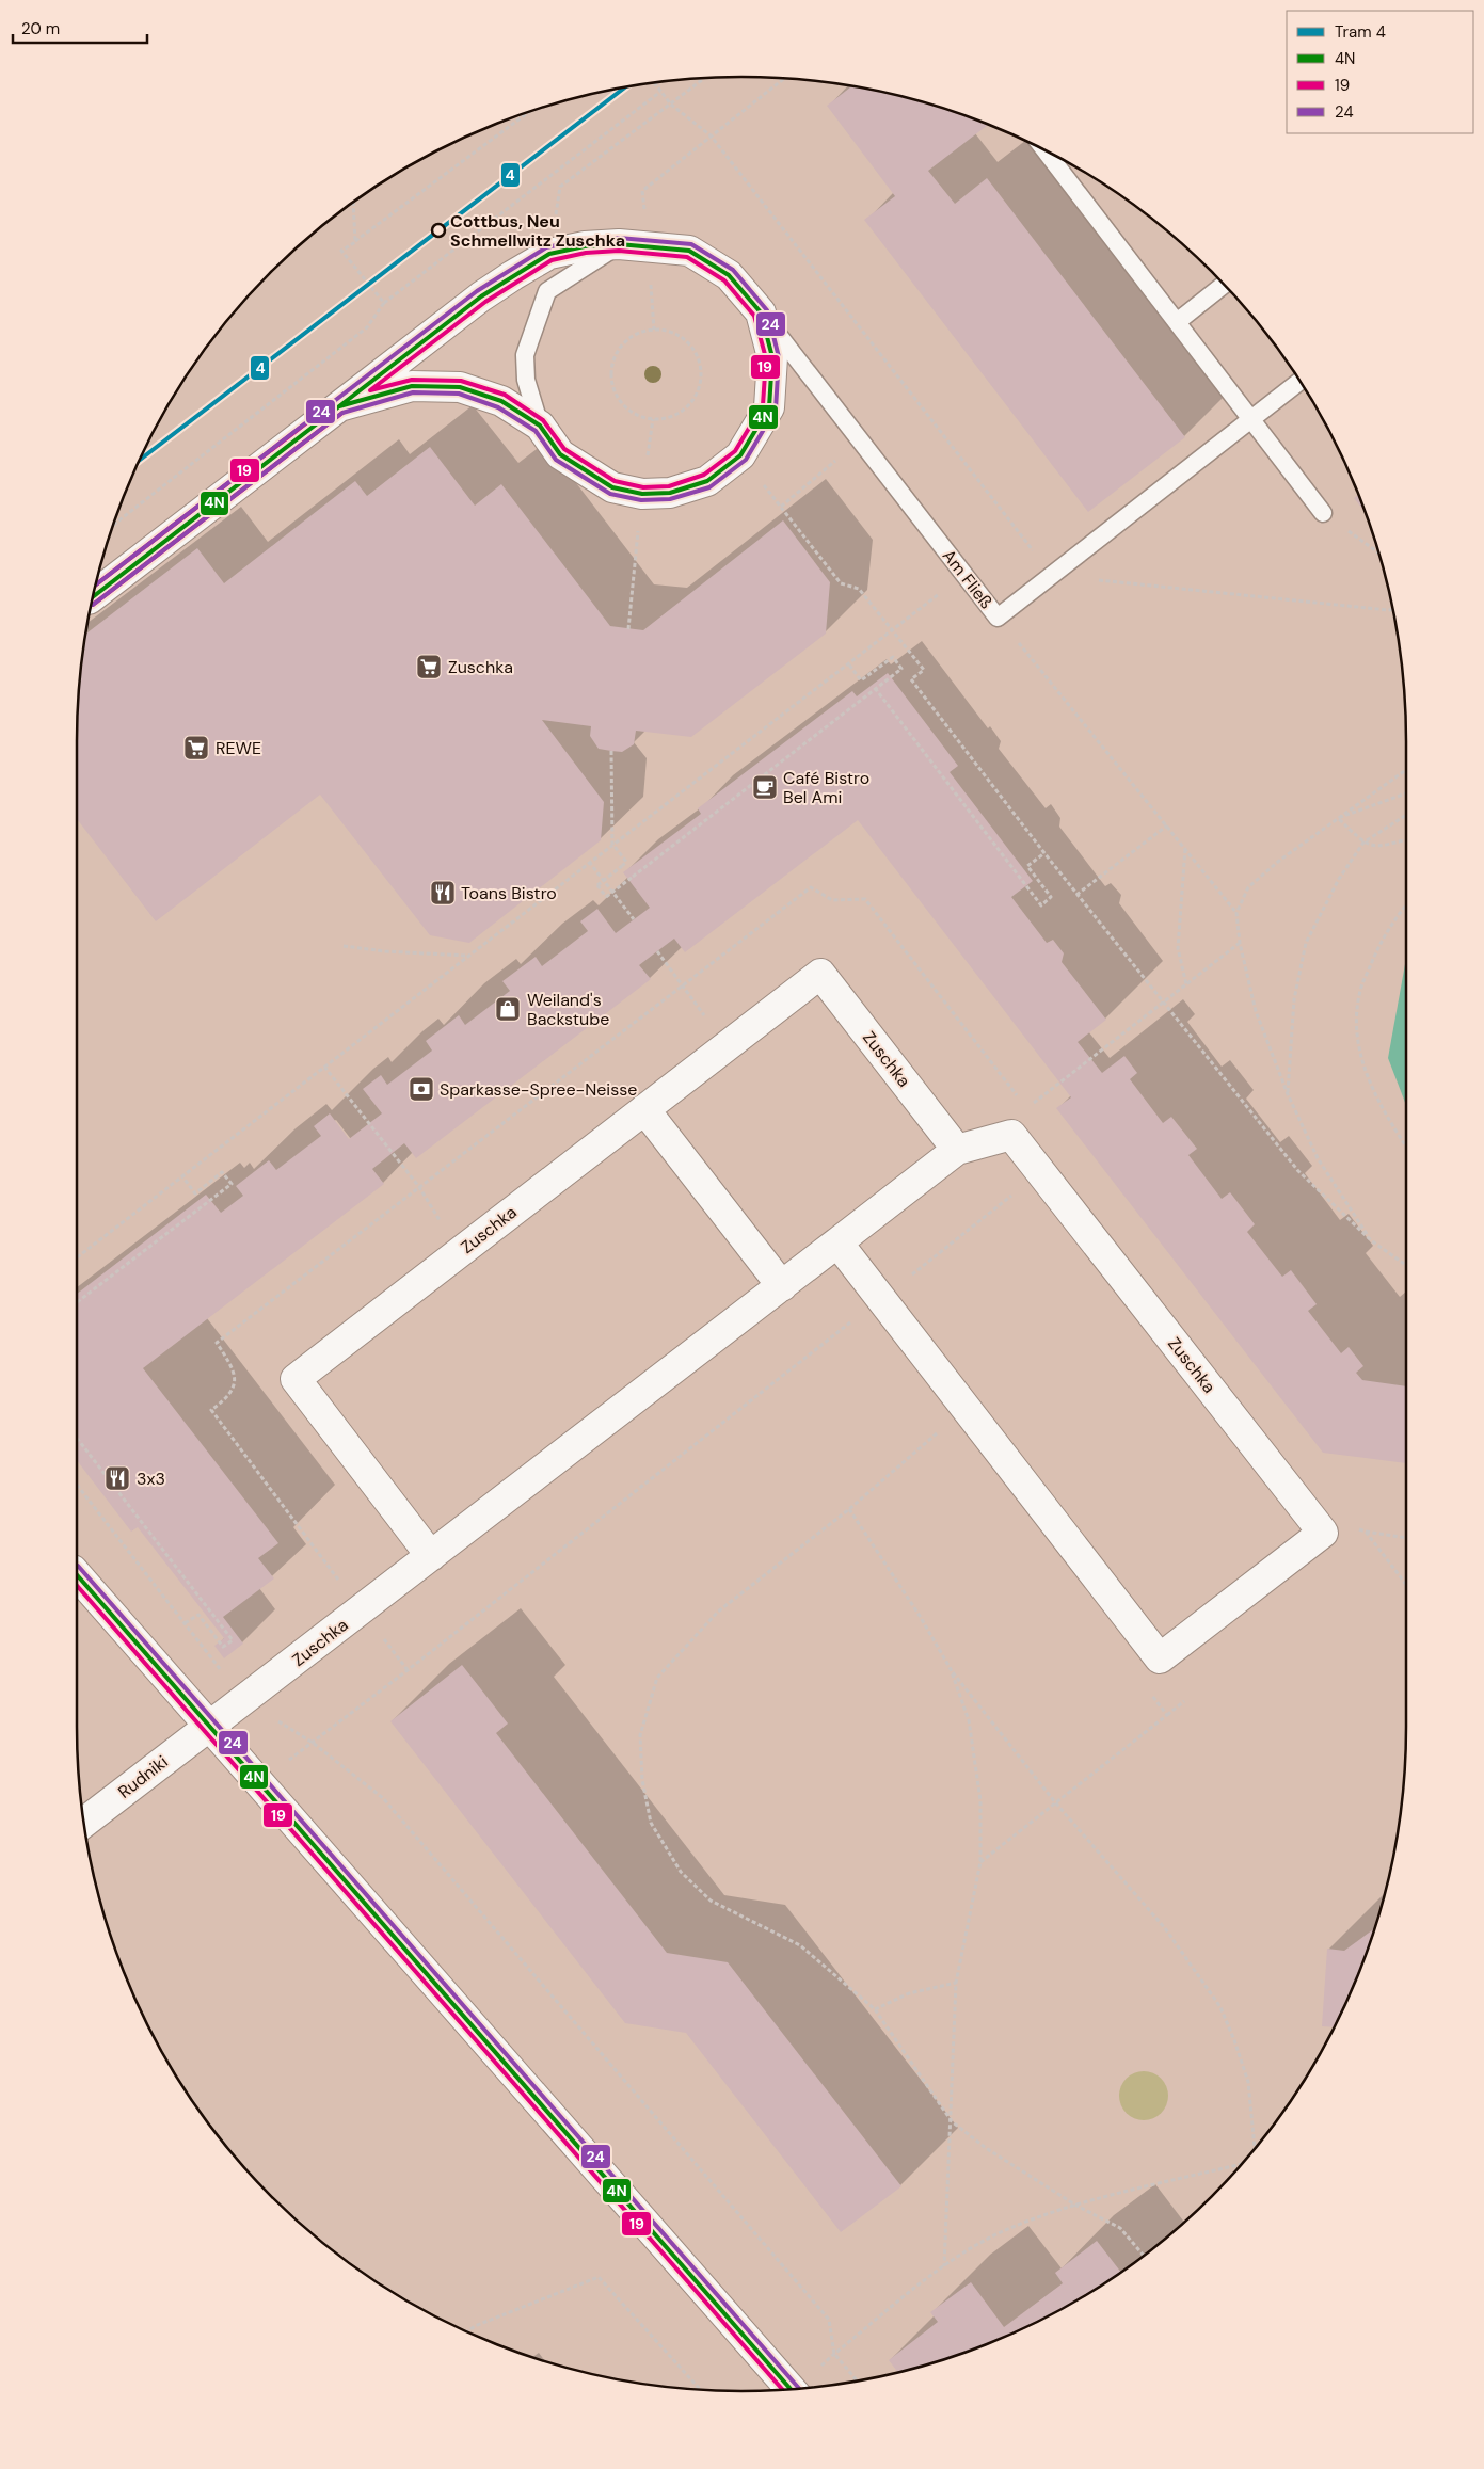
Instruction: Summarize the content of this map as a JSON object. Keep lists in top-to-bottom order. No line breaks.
{"streets":{"street":["Am Fließ","Zuschka","Rudniki"]},"crossings":[["Zuschka","Rudniki"]],"places":{"other":["Cottbus, Neu Schmellwitz Zuschka"],"supermarket":["Zuschka","REWE"],"cafe":["Café Bistro Bel Ami"],"restaurant":["Toans Bistro","3x3"],"shop":["Weiland's Backstube"],"bank":["Sparkasse-Spree-Neisse"]},"lines":["tram line 4","transit line 24","transit line 4N","transit line 19"],"legend":["Tram 4","4N","19","24"],"scale_bar":"20 m"}
